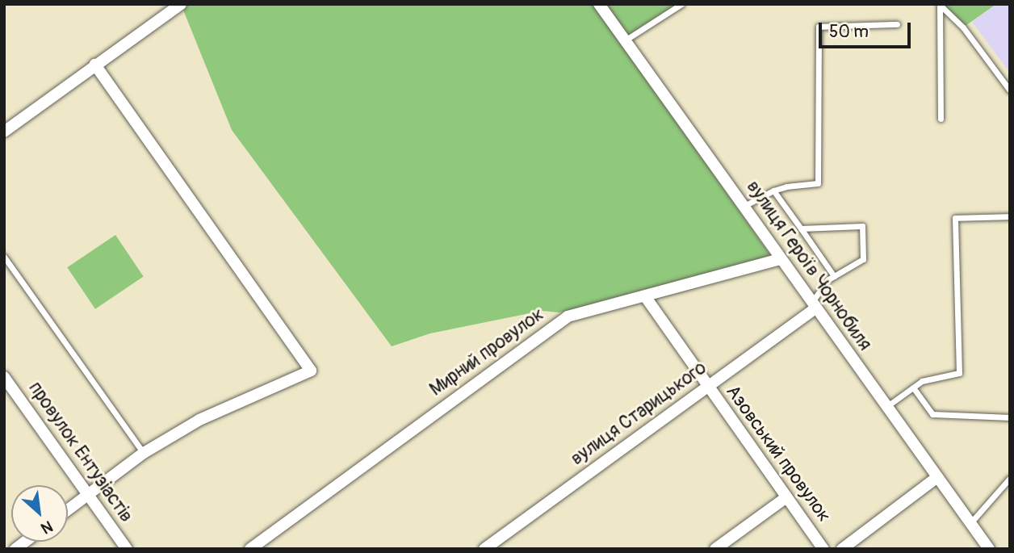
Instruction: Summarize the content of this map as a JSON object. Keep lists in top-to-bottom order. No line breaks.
{"streets":{"street":["вулиця Героїв Чорнобиля","Мирний провулок","вулиця Старицького","провулок Ентузіастів","Азовський провулок"]},"crossings":[["вулиця Героїв Чорнобиля","Мирний провулок"],["вулиця Героїв Чорнобиля","вулиця Старицького"],["Мирний провулок","Азовський провулок"],["вулиця Старицького","Азовський провулок"]],"scale_bar":"50 m","north":"bottom right"}
